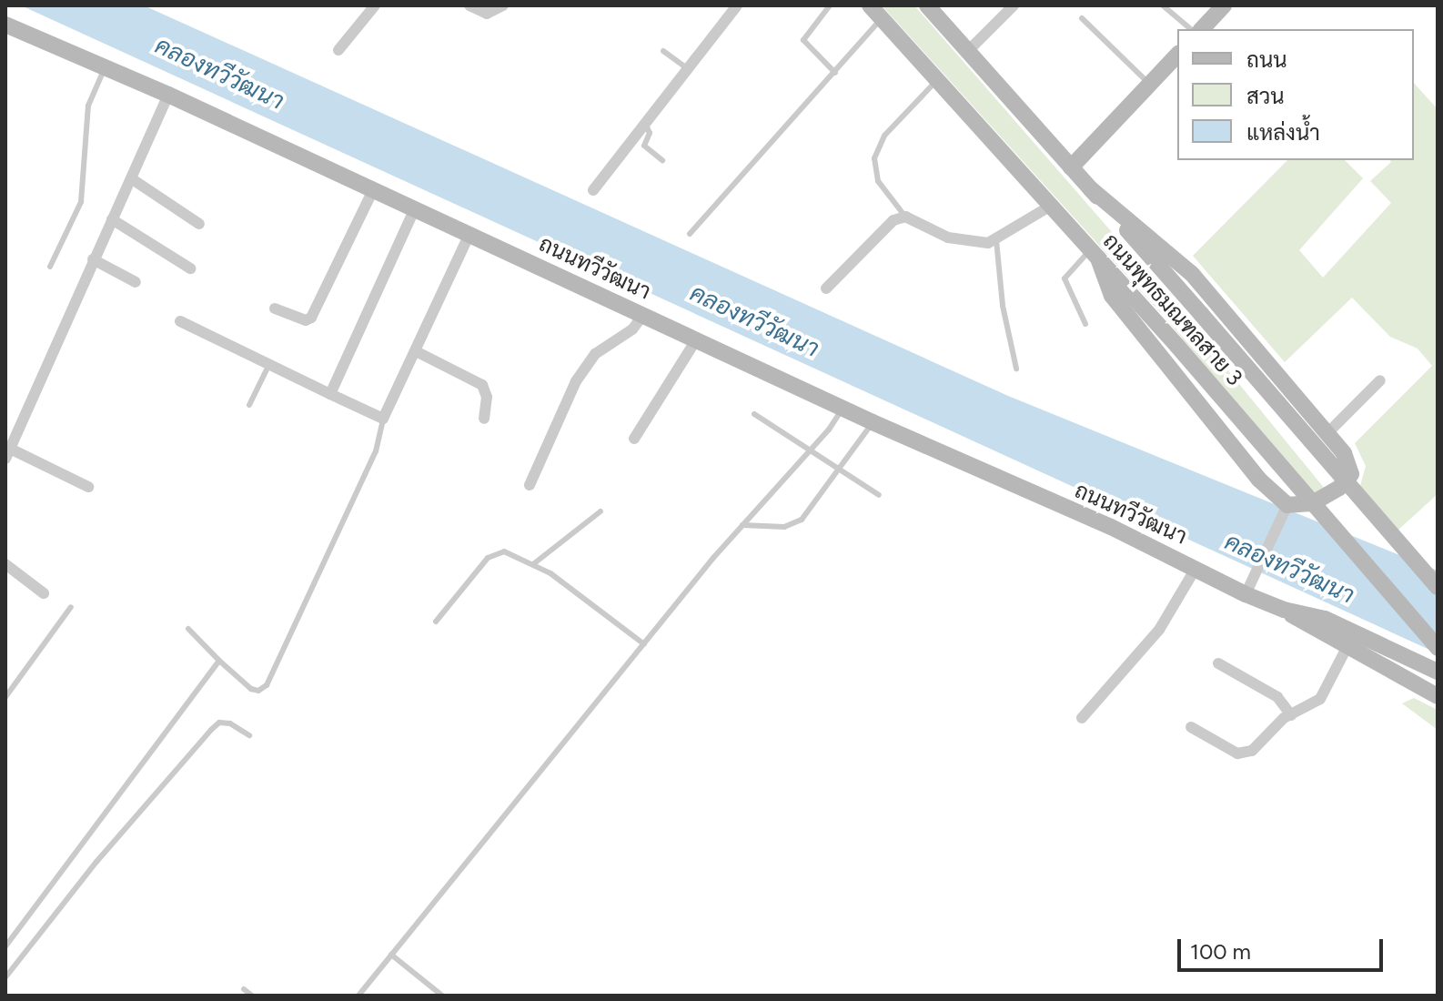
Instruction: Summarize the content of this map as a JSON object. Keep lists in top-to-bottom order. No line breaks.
{"streets":{"main road":["ถนนทวีวัฒนา","ถนนพุทธมณฑลสาย 3"]},"water":["คลองทวีวัฒนา"],"legend":["ถนน","สวน","แหล่งน้ำ"],"scale_bar":"100 m"}
